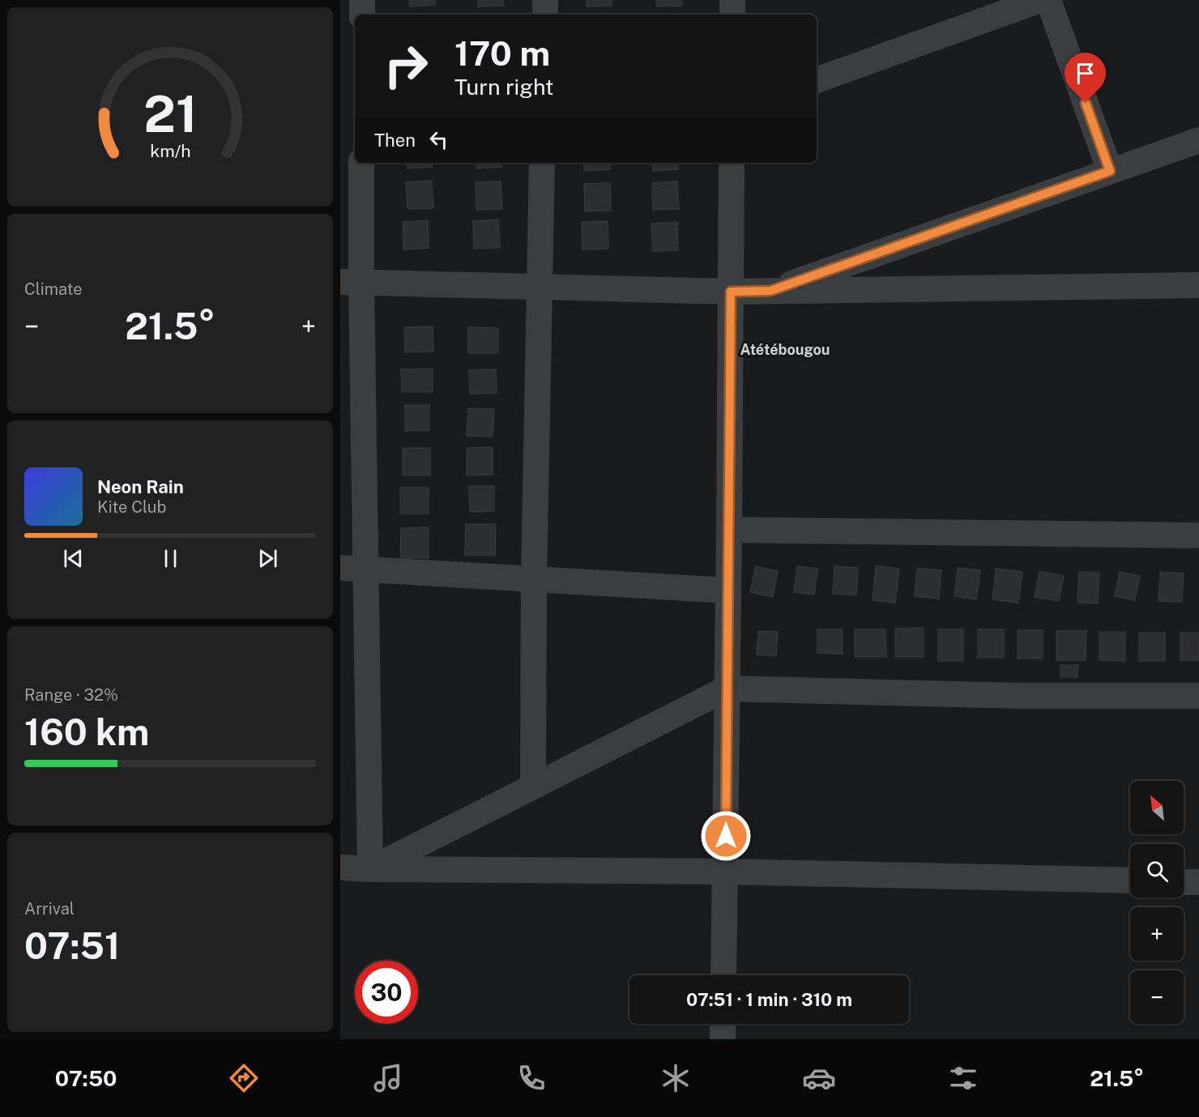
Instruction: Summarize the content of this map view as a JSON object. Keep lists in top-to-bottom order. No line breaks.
{"districts":["Atétébougou"],"north":"top left","page":{"turn":["170 m","Turn right"],"then":"Then","tile":["Climate",["Range · 32%","160 km"],["Arrival","07:51"]],"heat":["−","21.5°","+"],"song":["Neon Rain","Kite Club"],"map_buttons":["+","−"],"limit":"30","trip":"07:51 · 1 min · 310 m","tabs":["07:50","21.5°"],"gauge":["21","km/h"]}}
